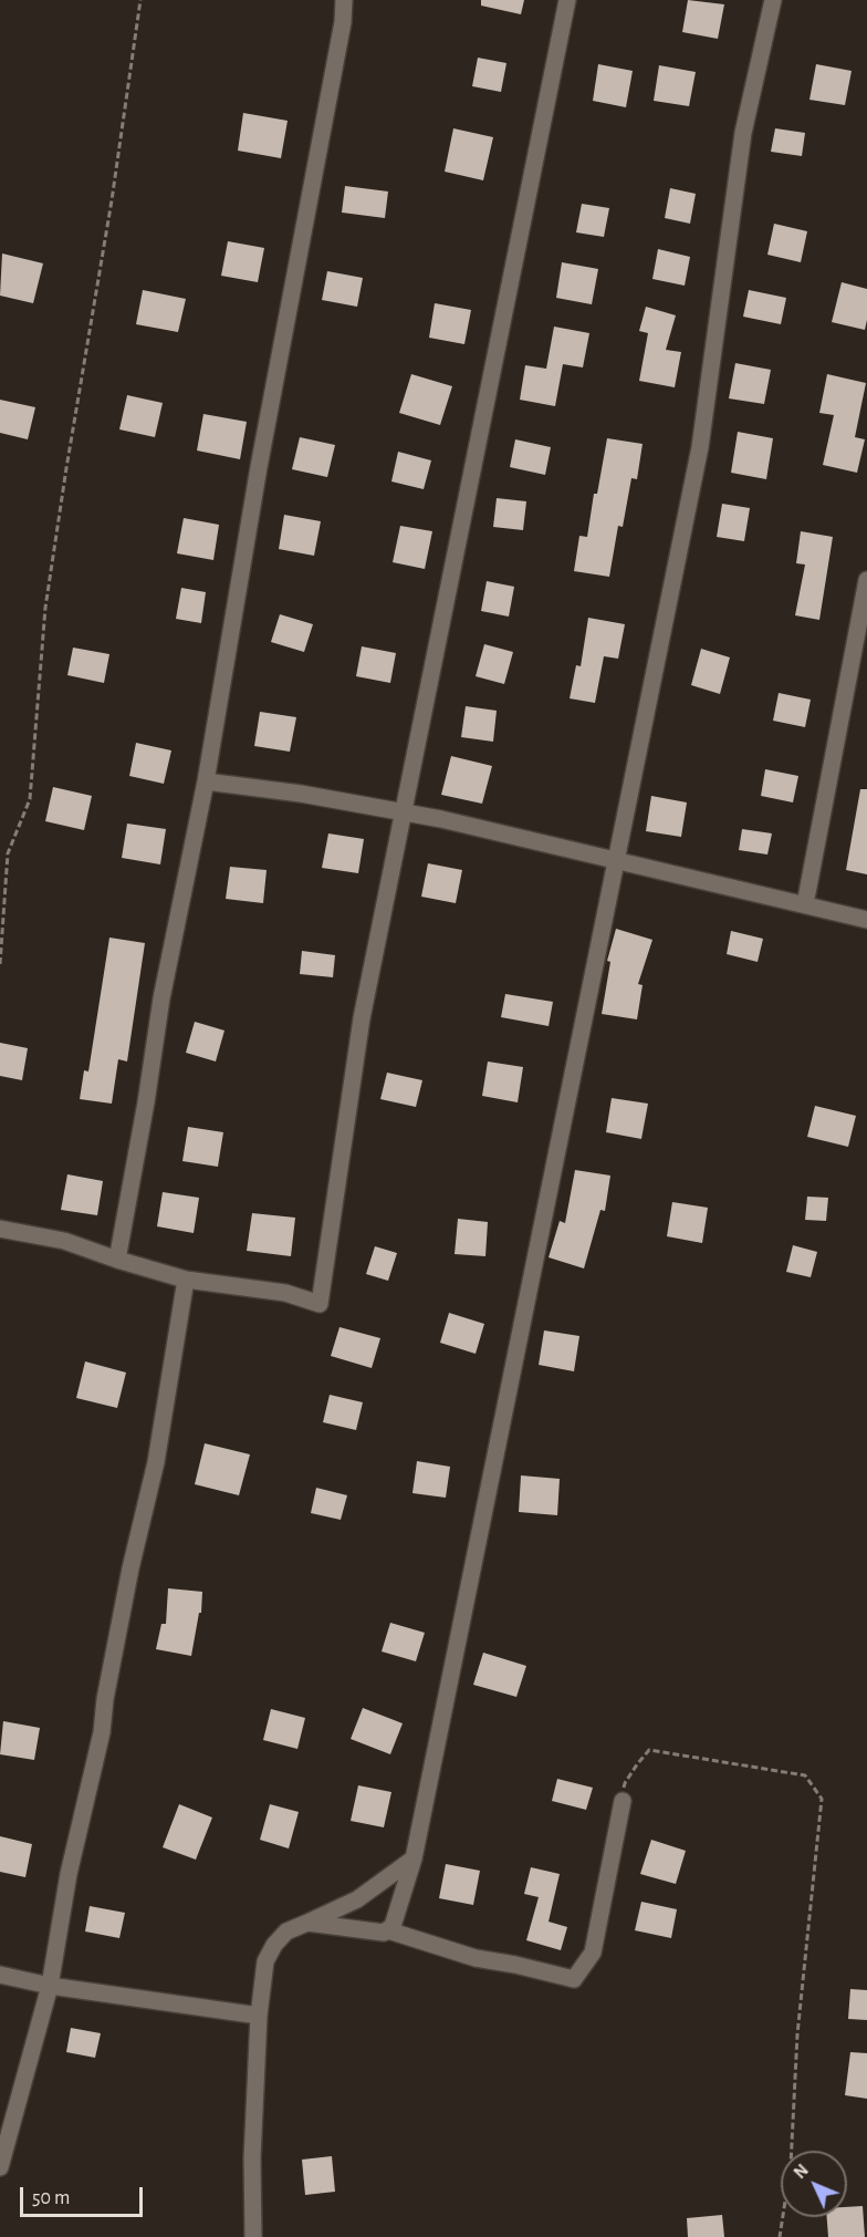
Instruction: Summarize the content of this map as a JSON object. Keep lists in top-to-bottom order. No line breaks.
{"scale_bar":"50 m","north":"top left"}
